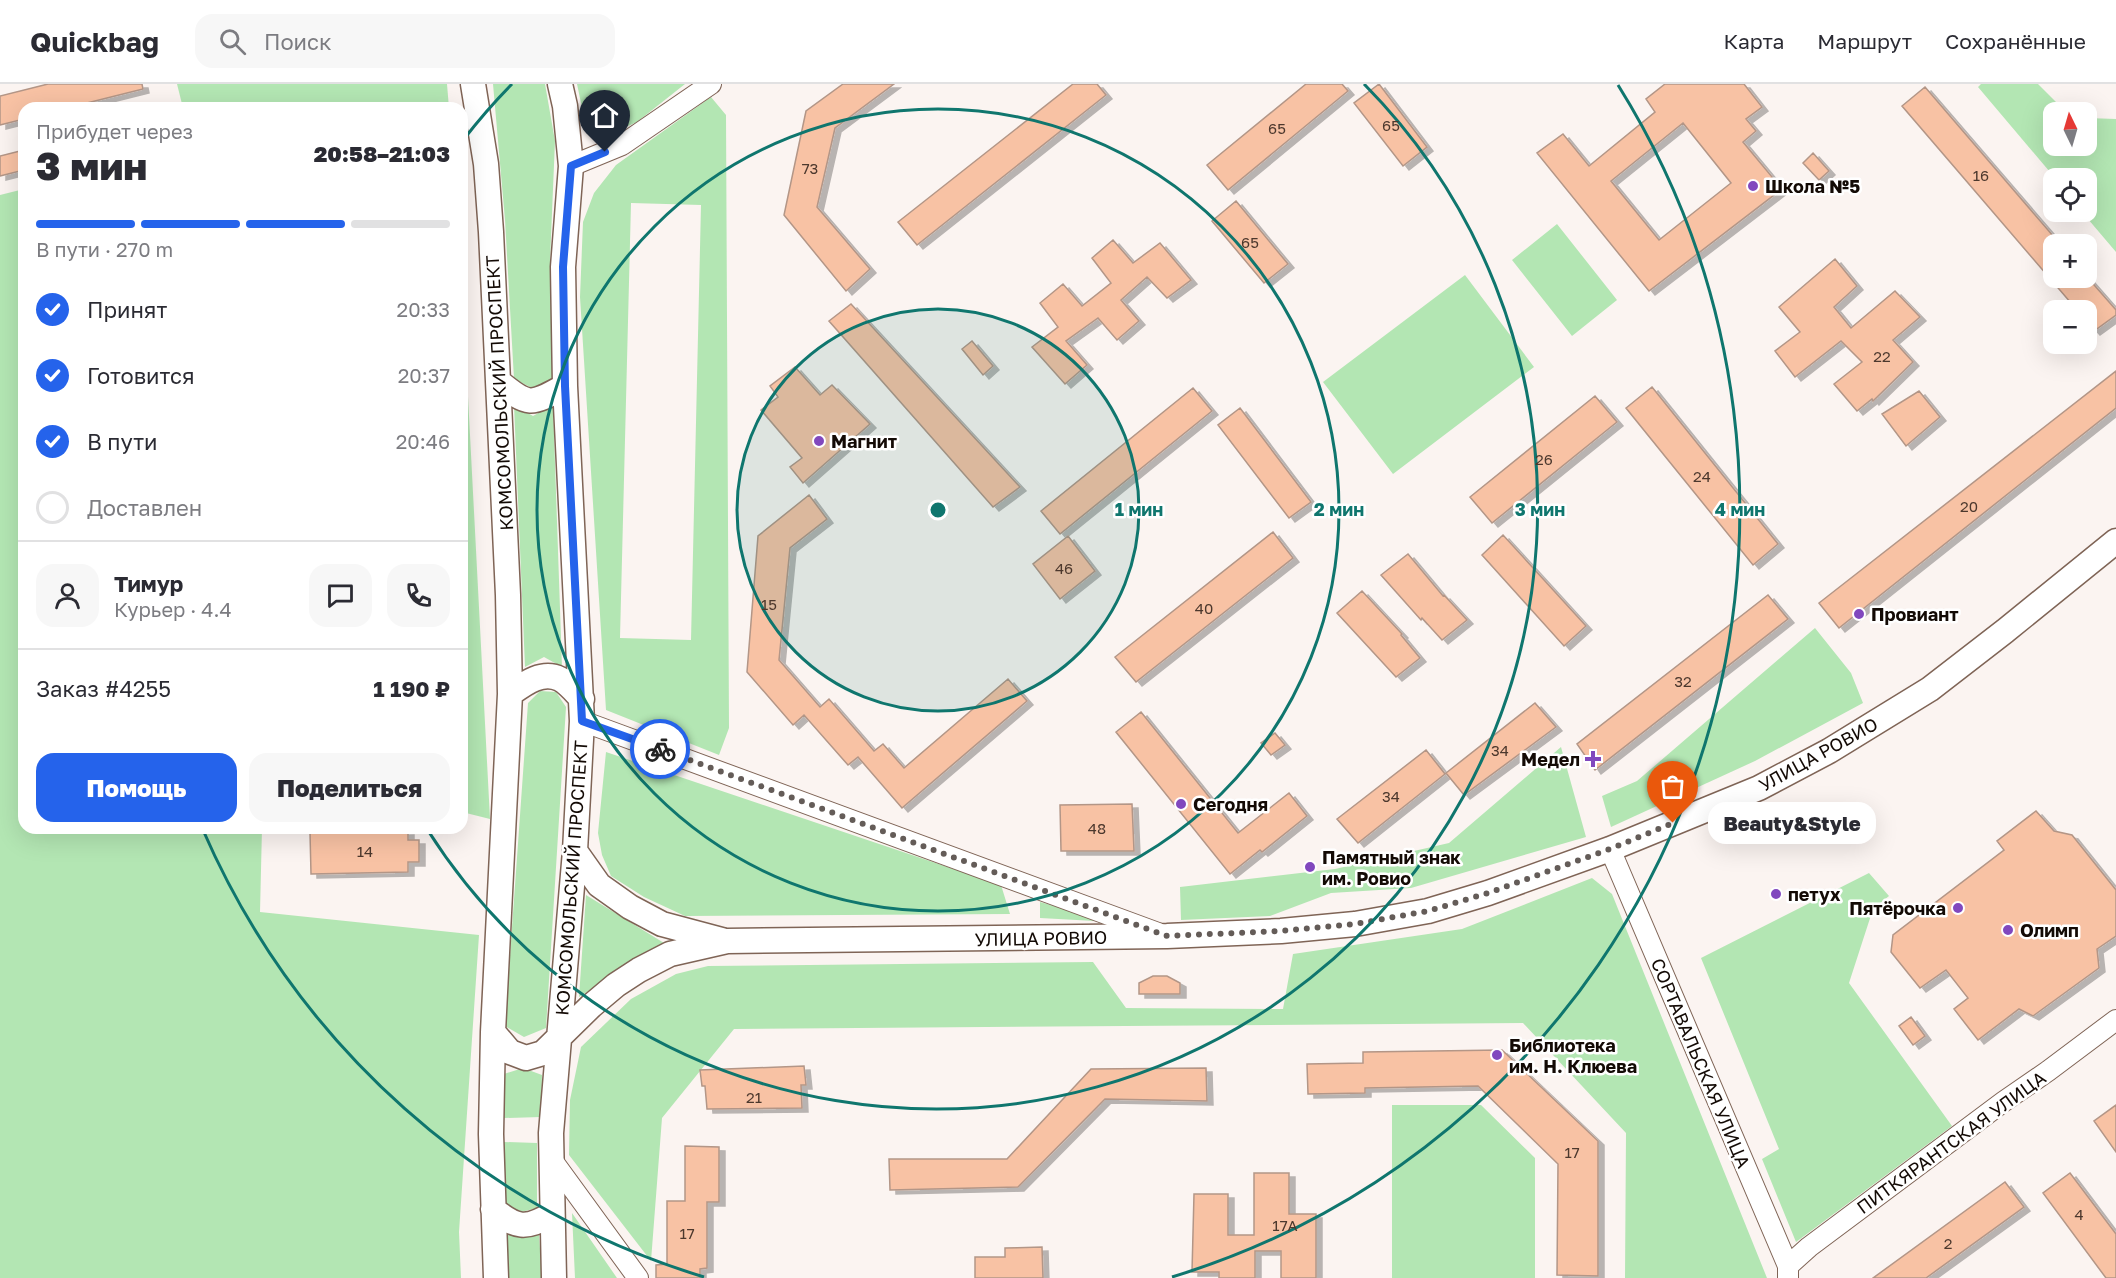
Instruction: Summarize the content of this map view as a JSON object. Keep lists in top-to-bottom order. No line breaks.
{"streets":{"main road":["КОМСОМОЛЬСКИЙ ПРОСПЕКТ","УЛИЦА РОВИО"],"street":["СОРТАВАЛЬСКАЯ УЛИЦА","ПИТКЯРАНТСКАЯ УЛИЦА"]},"crossings":[["КОМСОМОЛЬСКИЙ ПРОСПЕКТ","УЛИЦА РОВИО"],["УЛИЦА РОВИО","СОРТАВАЛЬСКАЯ УЛИЦА"],["СОРТАВАЛЬСКАЯ УЛИЦА","ПИТКЯРАНТСКАЯ УЛИЦА"]],"places":{"other":["Школа №5","Магнит","Провиант","Сегодня","Beauty&Style","Памятный знак им. Ровио","петух","Пятёрочка","Олимп","Библиотека им. Н. Клюева"],"health":["Медел"]},"house_numbers":["65","65","73","16","65","22","26","24","20","46","15","40","32","34","34","48","14","21","17","4","17А","17","2"],"north":"top","page":{"header":"Quickbag","search":"Поиск","nav":["Карта","Маршрут","Сохранённые"],"map_buttons":["+","−"],"heading":["3 мин","Прибудет через","20:58–21:03"],"panel":["Тимур","Курьер · 4.4","Заказ #4255","1 190 ₽"],"bar":"В пути · 270 m","list":[["Принят","20:33"],["Готовится","20:37"],["В пути","20:46"],"Доставлен"],"buttons":["Помощь","Поделиться"],"bubble":"Beauty&Style"},"rings":["1 мин","2 мин","3 мин","4 мин"]}
